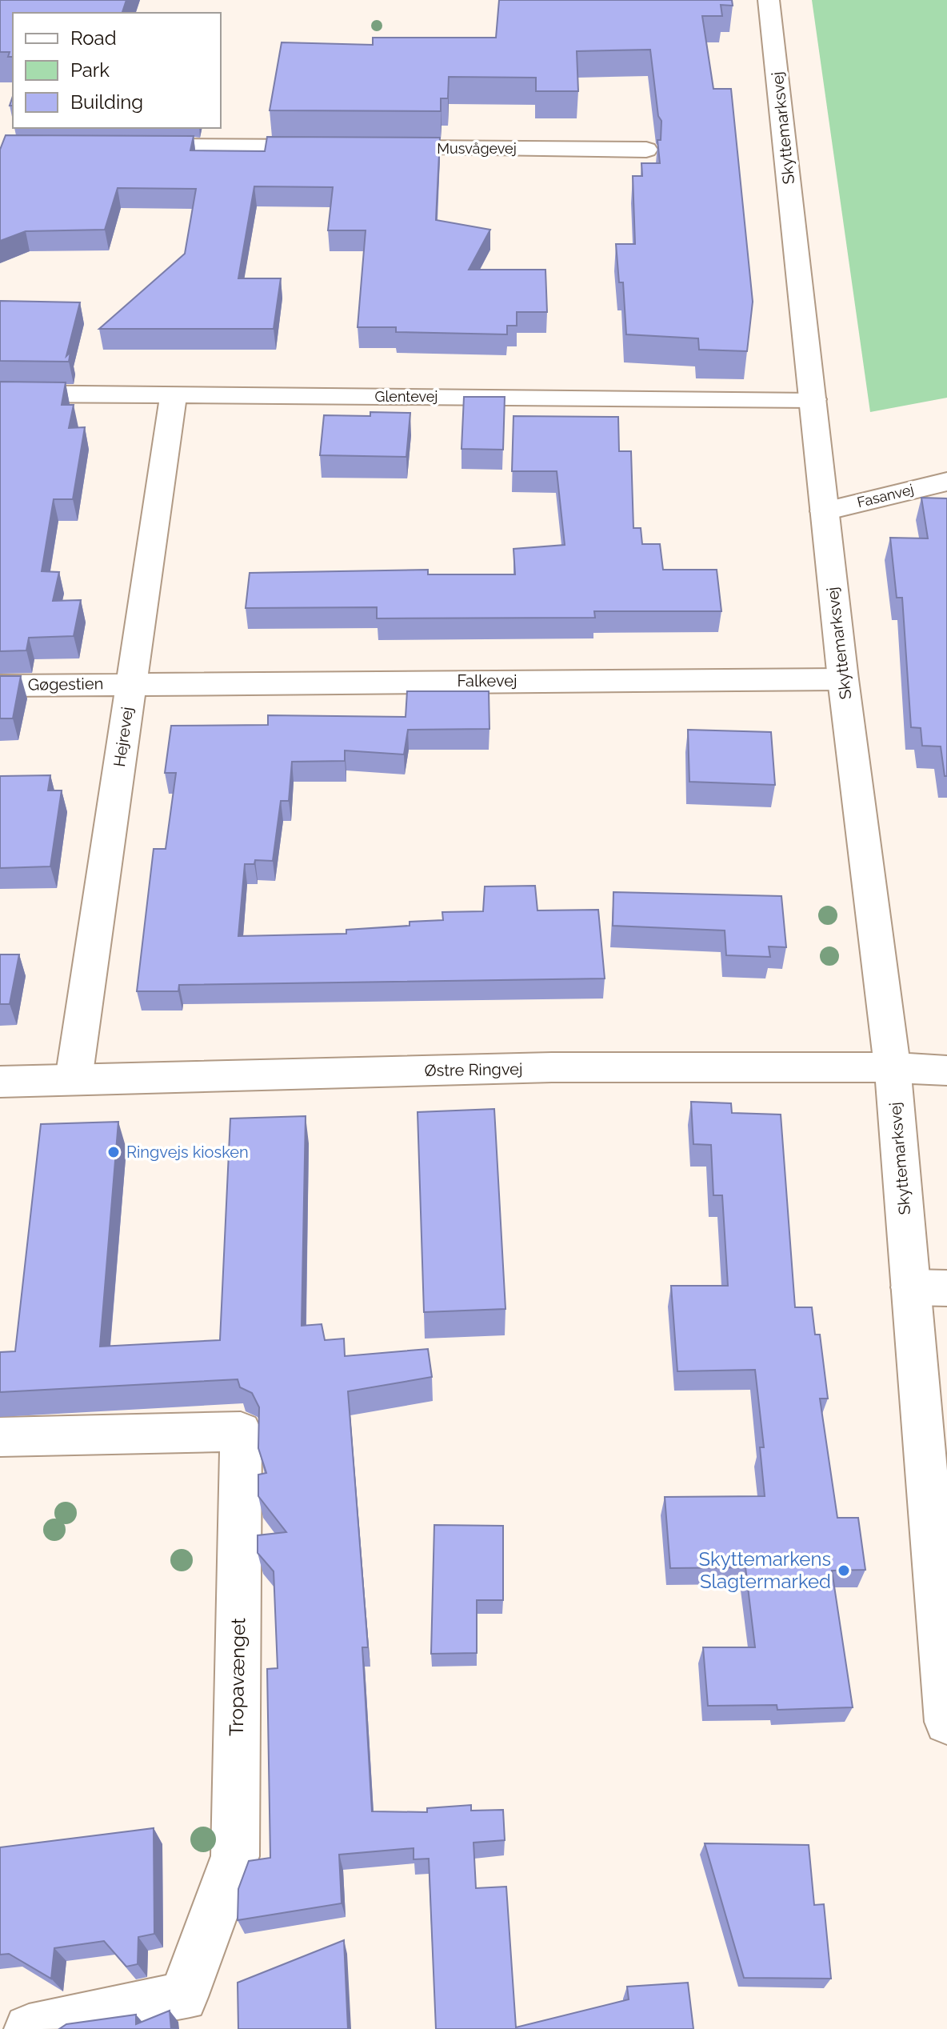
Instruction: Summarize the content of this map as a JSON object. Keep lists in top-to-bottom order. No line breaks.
{"streets":{"street":["Skyttemarksvej","Musvågevej","Glentevej","Fasanvej","Falkevej","Gøgestien","Hejrevej","Østre Ringvej","Tropavænget"]},"crossings":[["Skyttemarksvej","Glentevej"],["Skyttemarksvej","Fasanvej"],["Skyttemarksvej","Falkevej"],["Skyttemarksvej","Østre Ringvej"],["Glentevej","Hejrevej"],["Falkevej","Gøgestien"],["Falkevej","Hejrevej"],["Gøgestien","Hejrevej"],["Hejrevej","Østre Ringvej"]],"places":["Ringvejs kiosken","Skyttemarkens Slagtermarked"],"legend":["Road","Park","Building"]}
